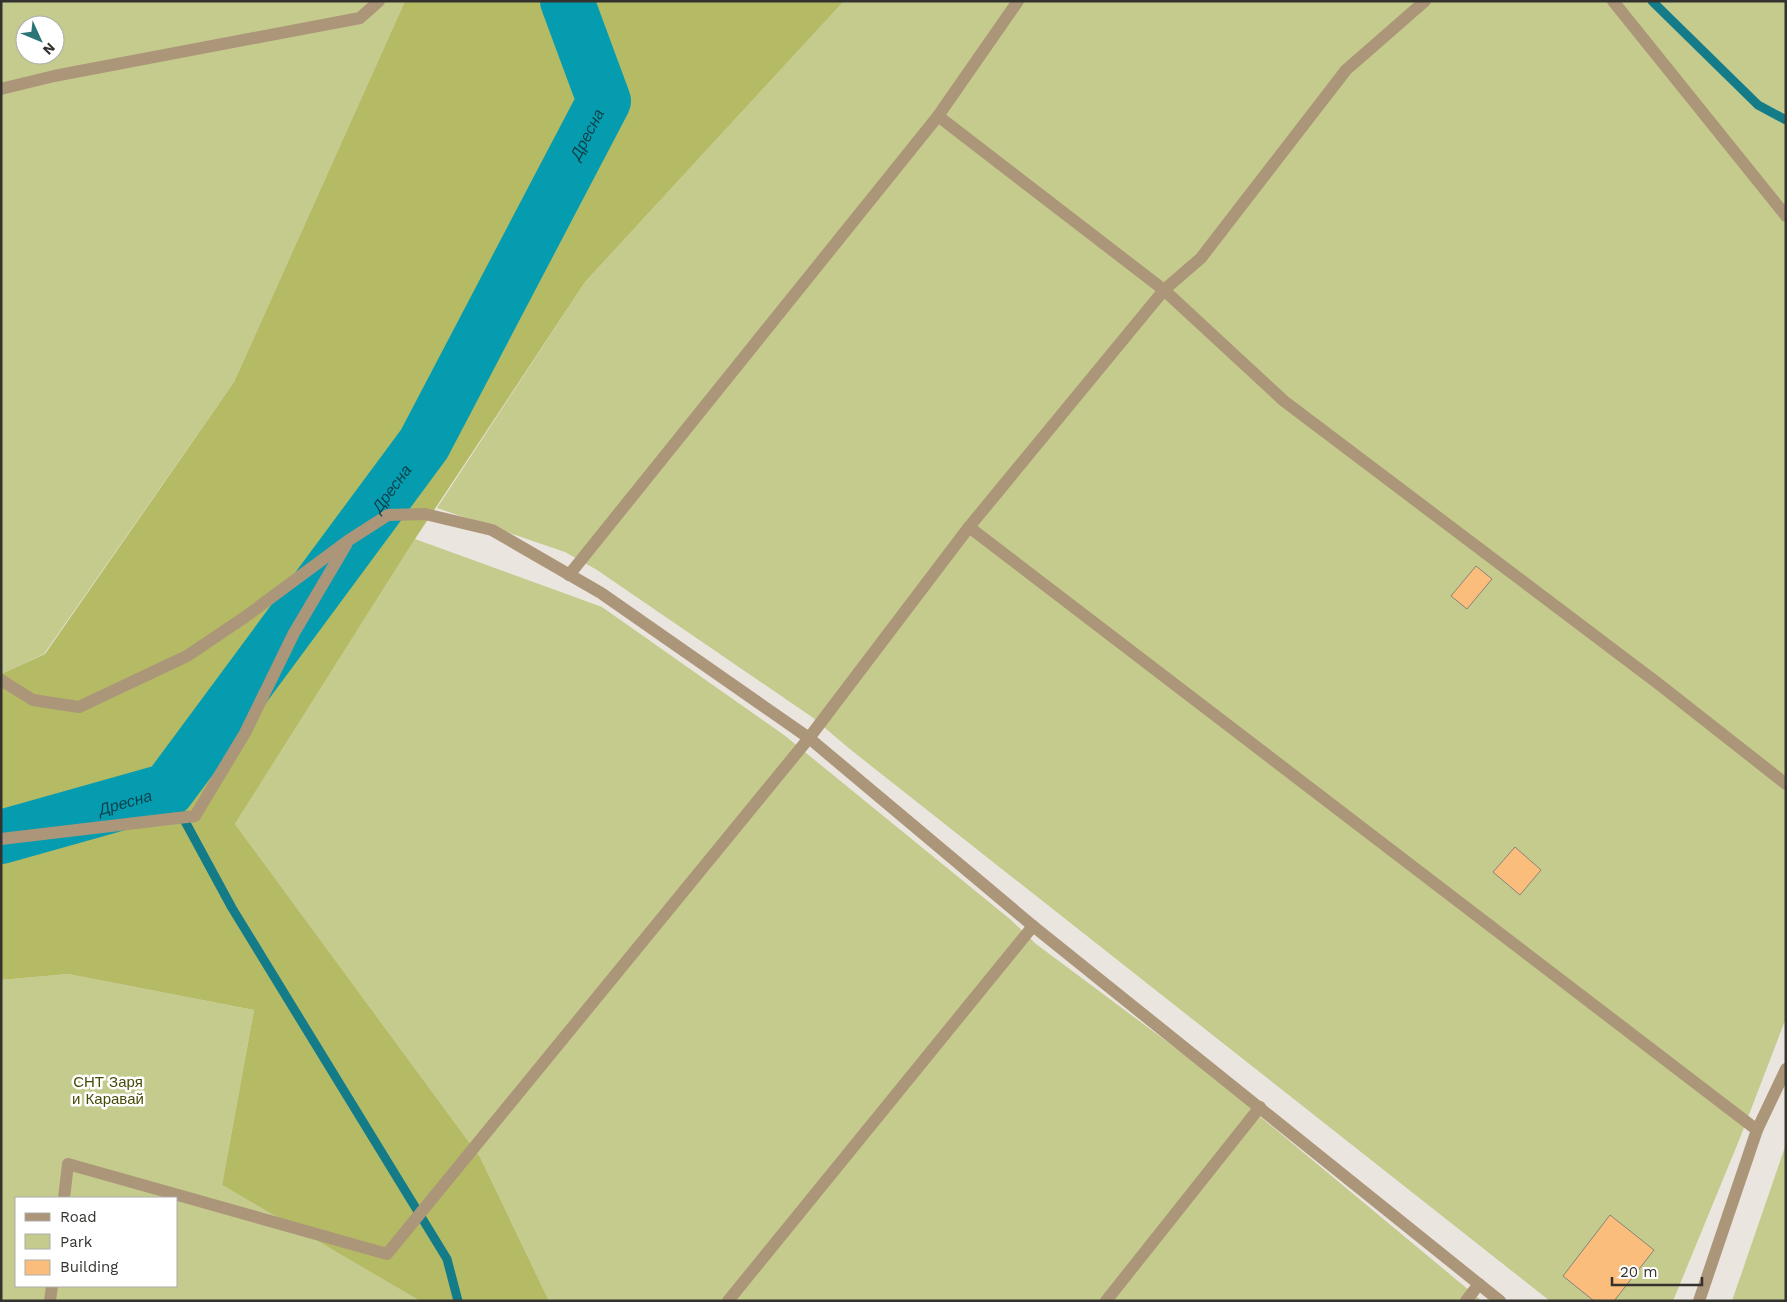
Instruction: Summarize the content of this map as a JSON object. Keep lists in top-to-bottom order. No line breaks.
{"water":["Дресна"],"parks":["СНТ Заря и Каравай"],"legend":["Road","Park","Building"],"scale_bar":"20 m","north":"bottom right"}
